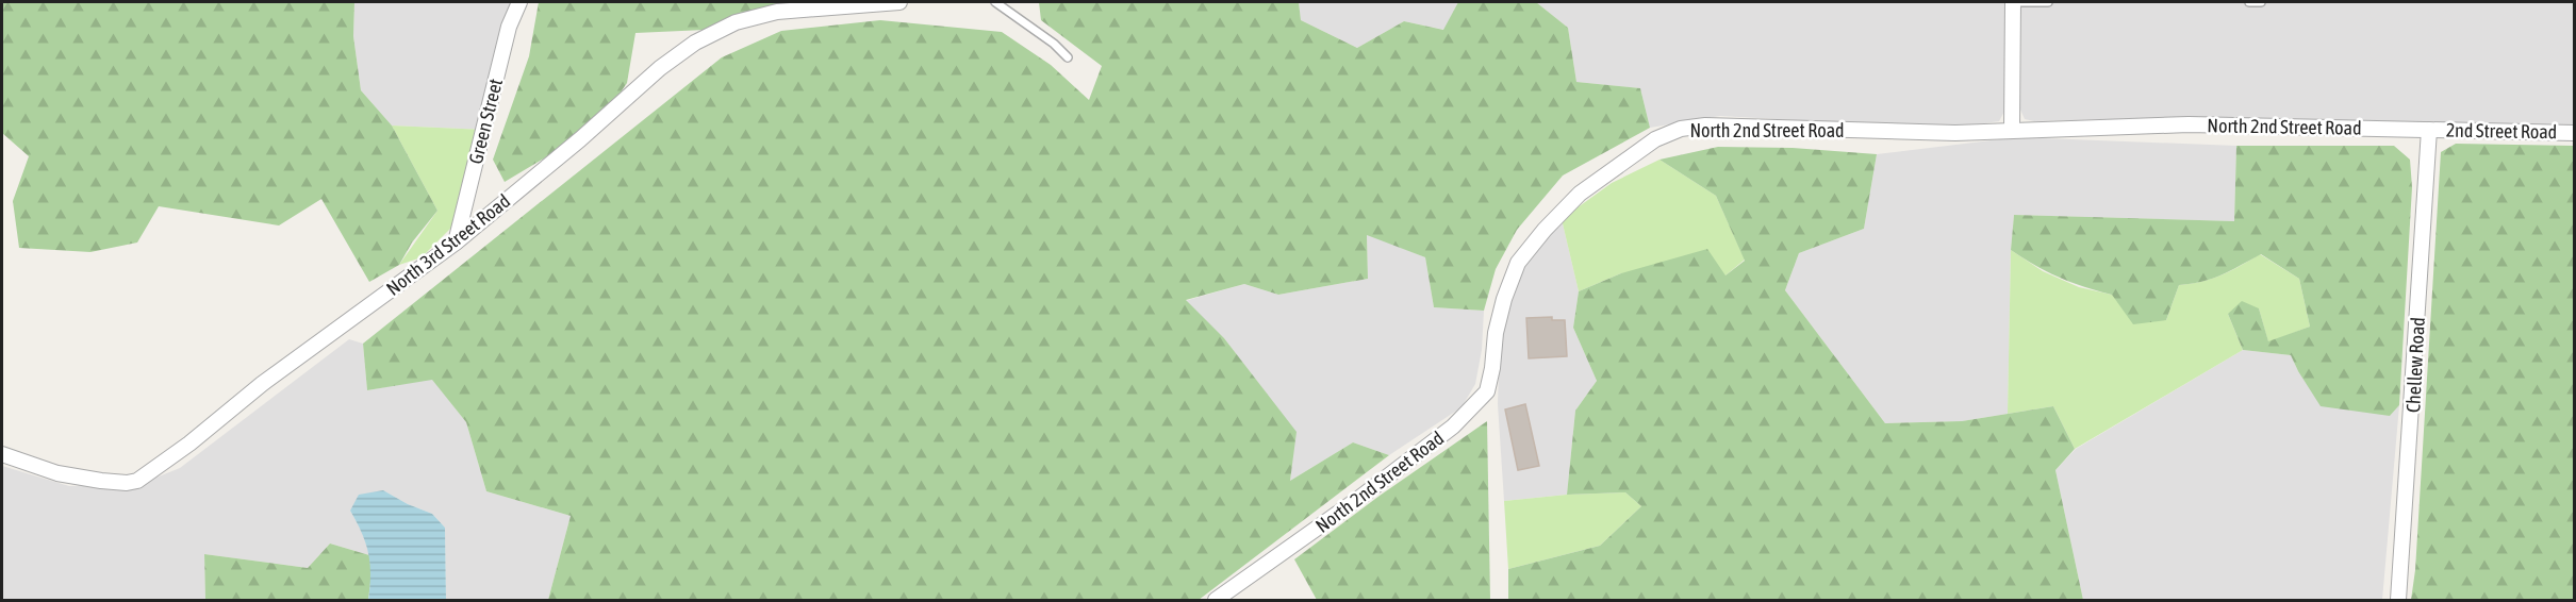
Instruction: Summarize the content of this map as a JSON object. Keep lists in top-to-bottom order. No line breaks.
{"streets":{"street":["Green Street","North 2nd Street Road","2nd Street Road","North 3rd Street Road","Chellew Road"]},"crossings":[["Green Street","North 3rd Street Road"],["North 2nd Street Road","2nd Street Road"],["North 2nd Street Road","Chellew Road"],["2nd Street Road","Chellew Road"]]}
